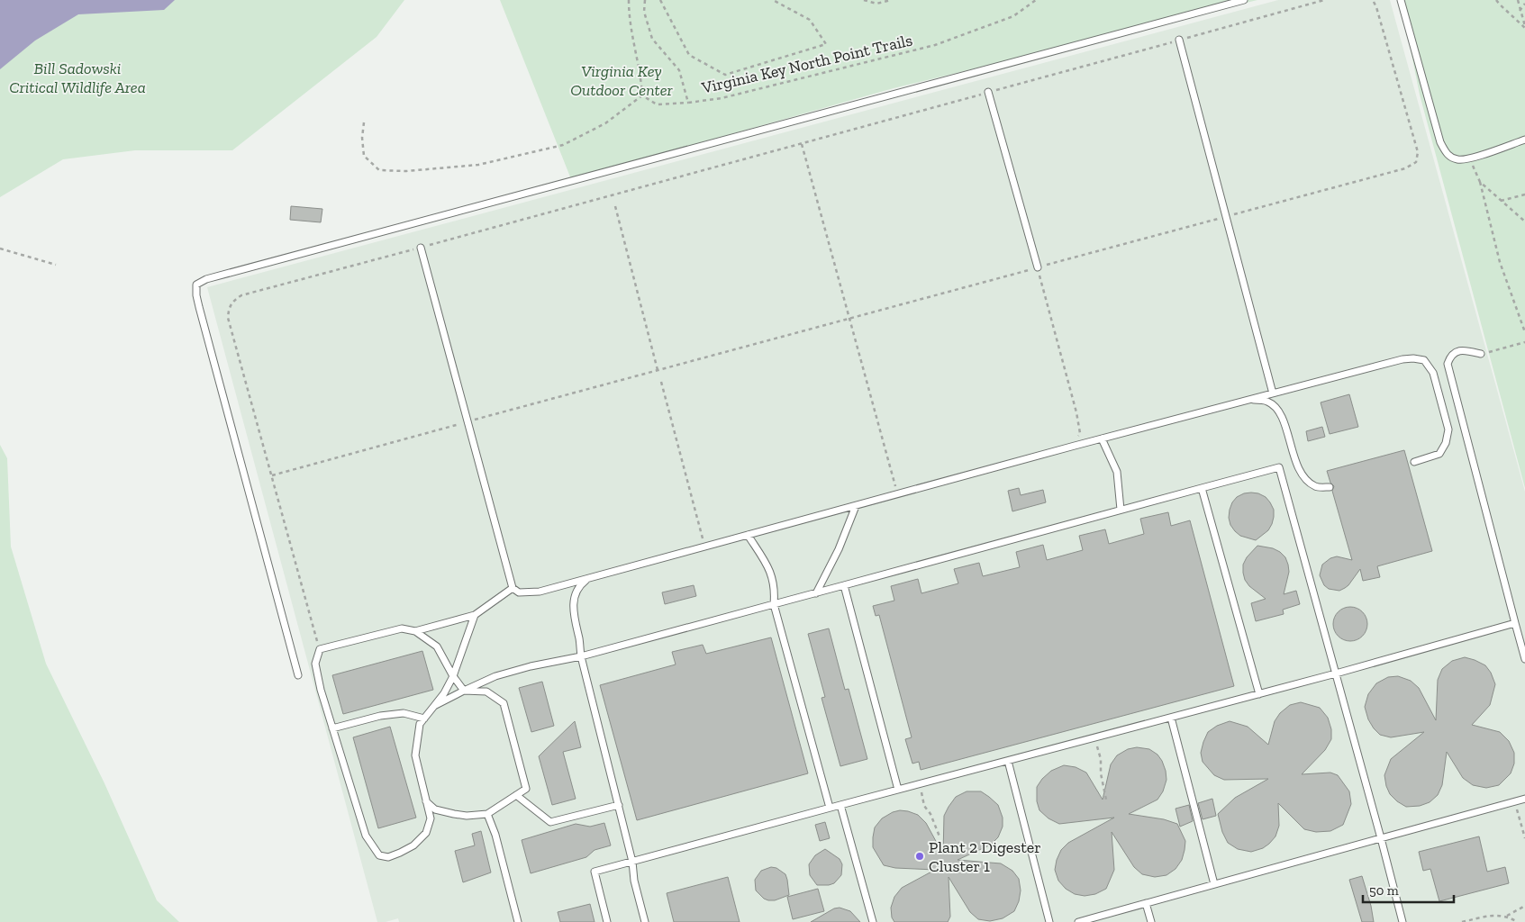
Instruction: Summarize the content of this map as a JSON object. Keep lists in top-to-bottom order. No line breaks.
{"streets":{"path":["Virginia Key North Point Trails"]},"parks":["Bill Sadowski Critical Wildlife Area","Virginia Key Outdoor Center"],"places":["Plant 2 Digester Cluster 1"],"scale_bar":"50 m"}
